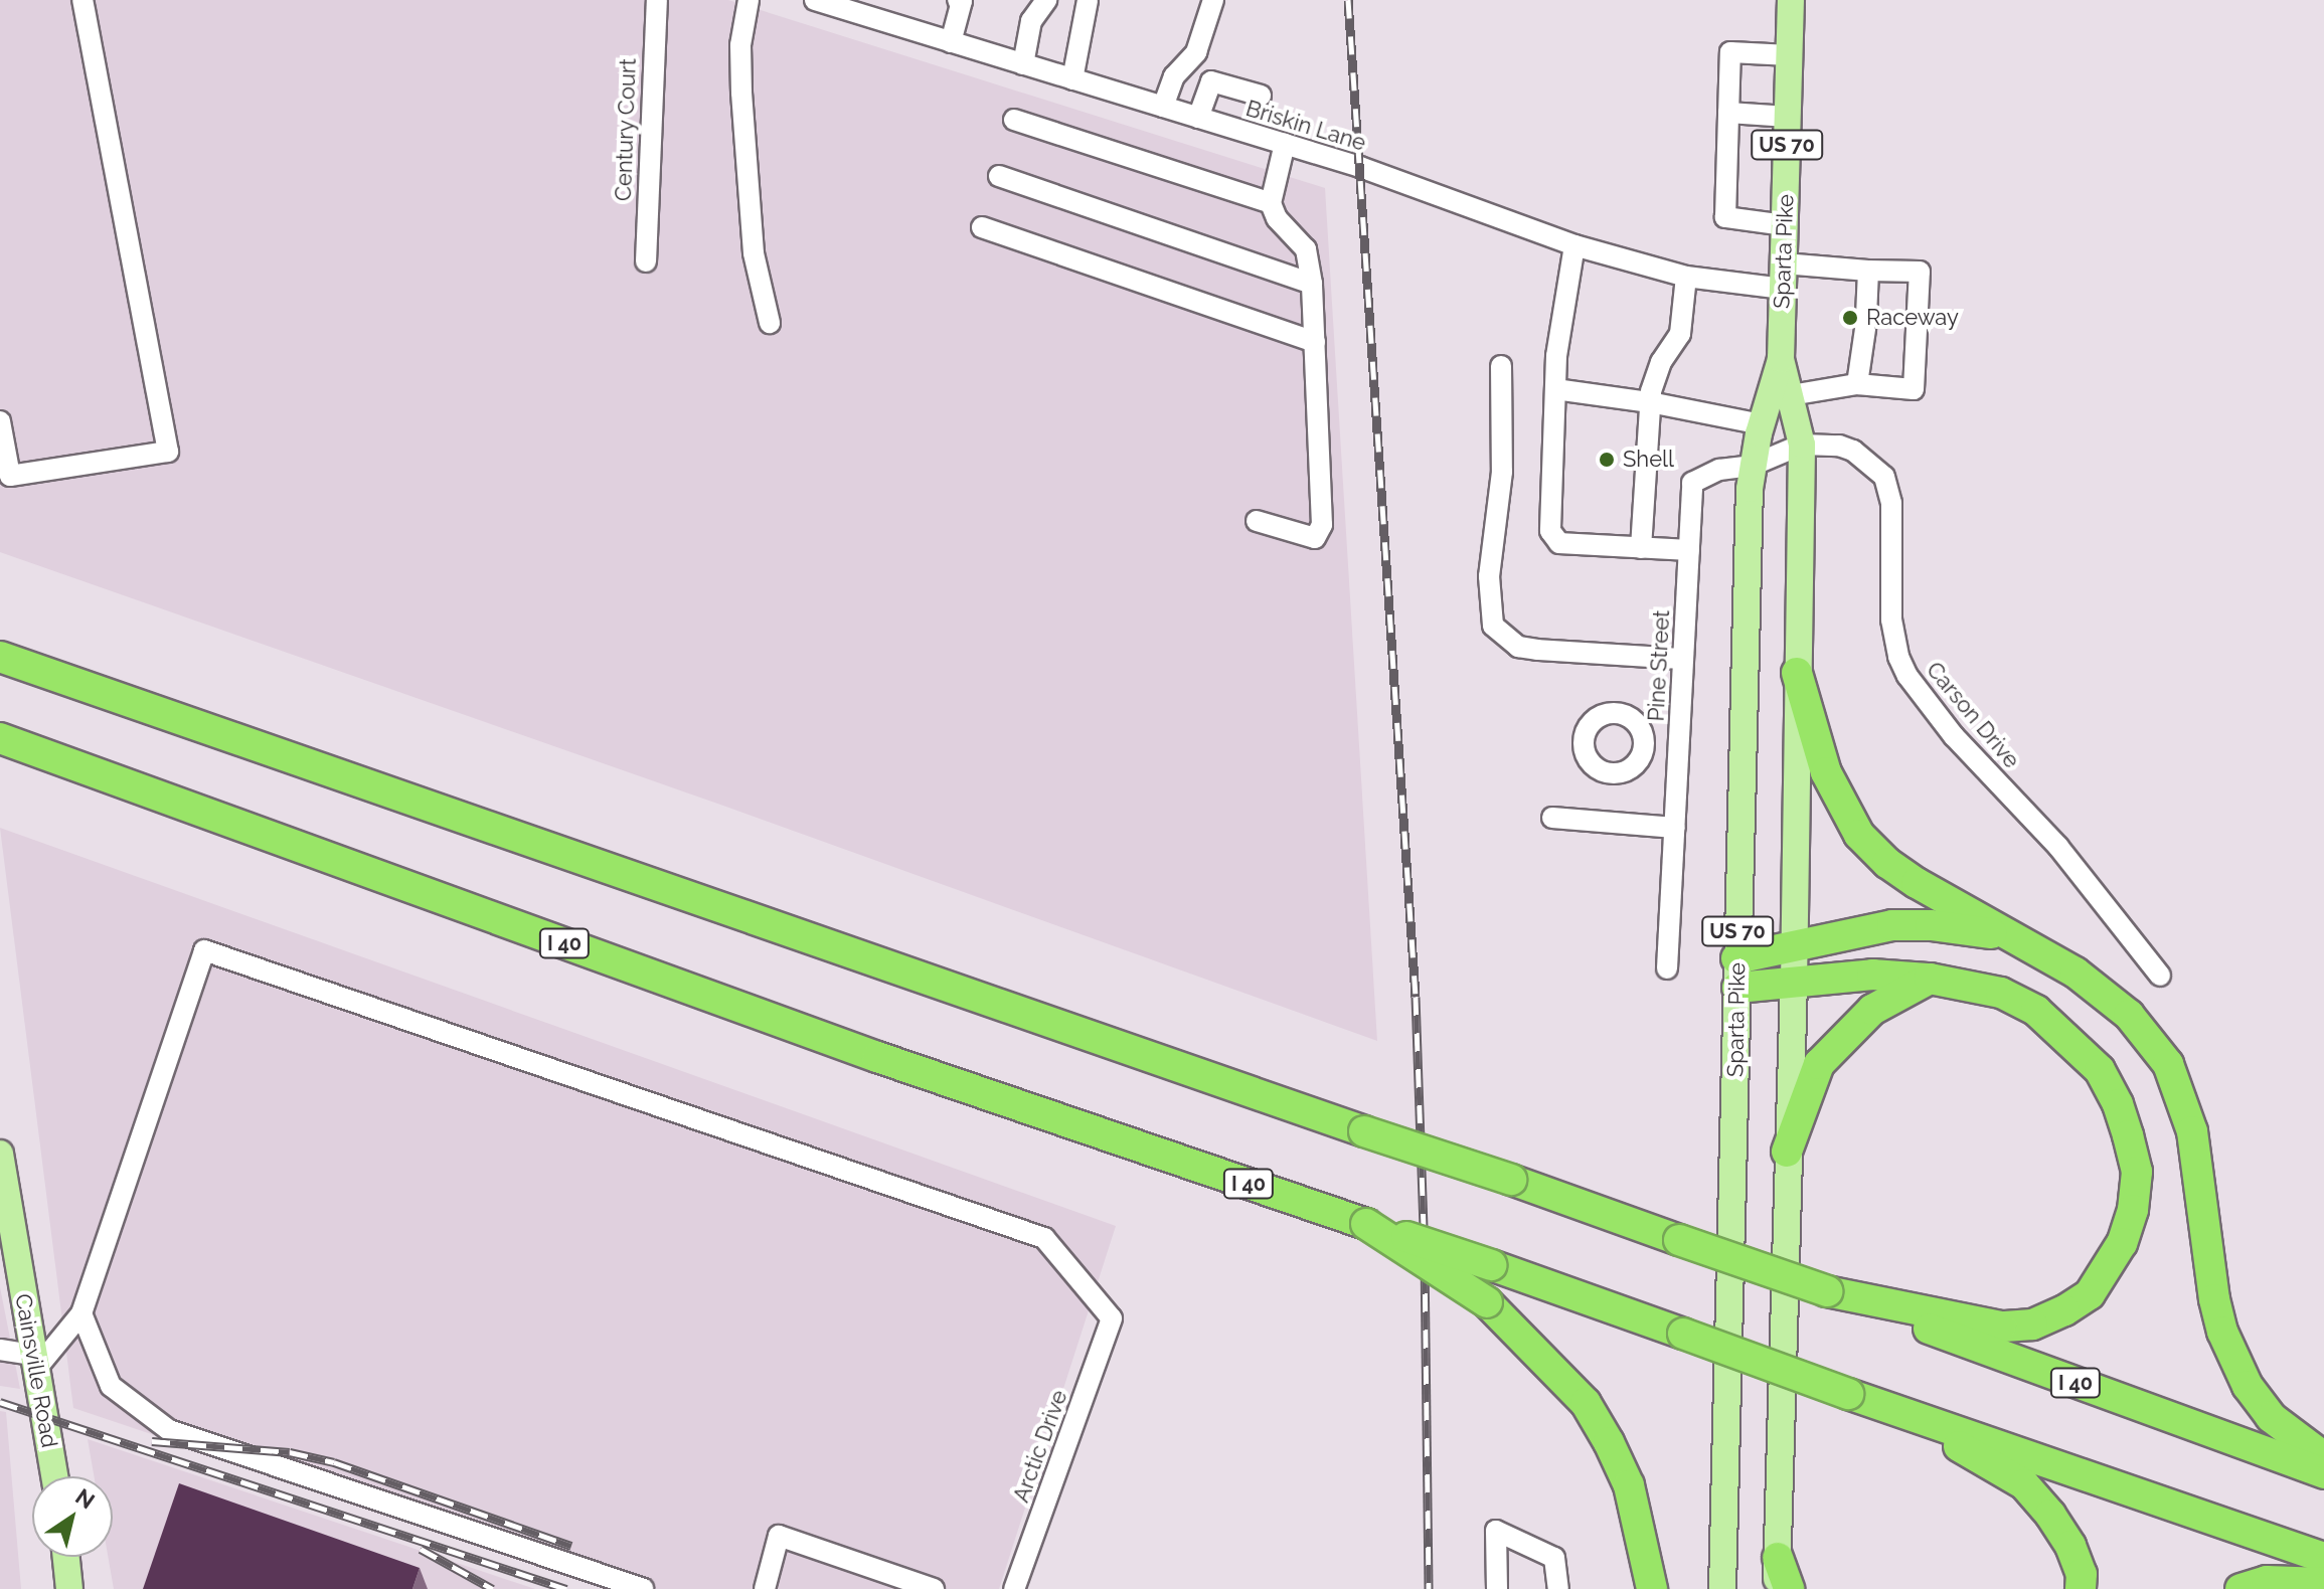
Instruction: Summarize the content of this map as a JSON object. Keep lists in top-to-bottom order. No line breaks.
{"streets":{"highway":["I 40"],"main road":["US 70","Sparta Pike","Cainsville Road"],"street":["Briskin Lane","Century Court","Pine Street","Carson Drive","Arctic Drive"]},"crossings":[["Briskin Lane","Sparta Pike"],["Sparta Pike","Pine Street"],["Sparta Pike","Carson Drive"],["Pine Street","Carson Drive"]],"places":["Raceway","Shell"],"north":"top right"}
